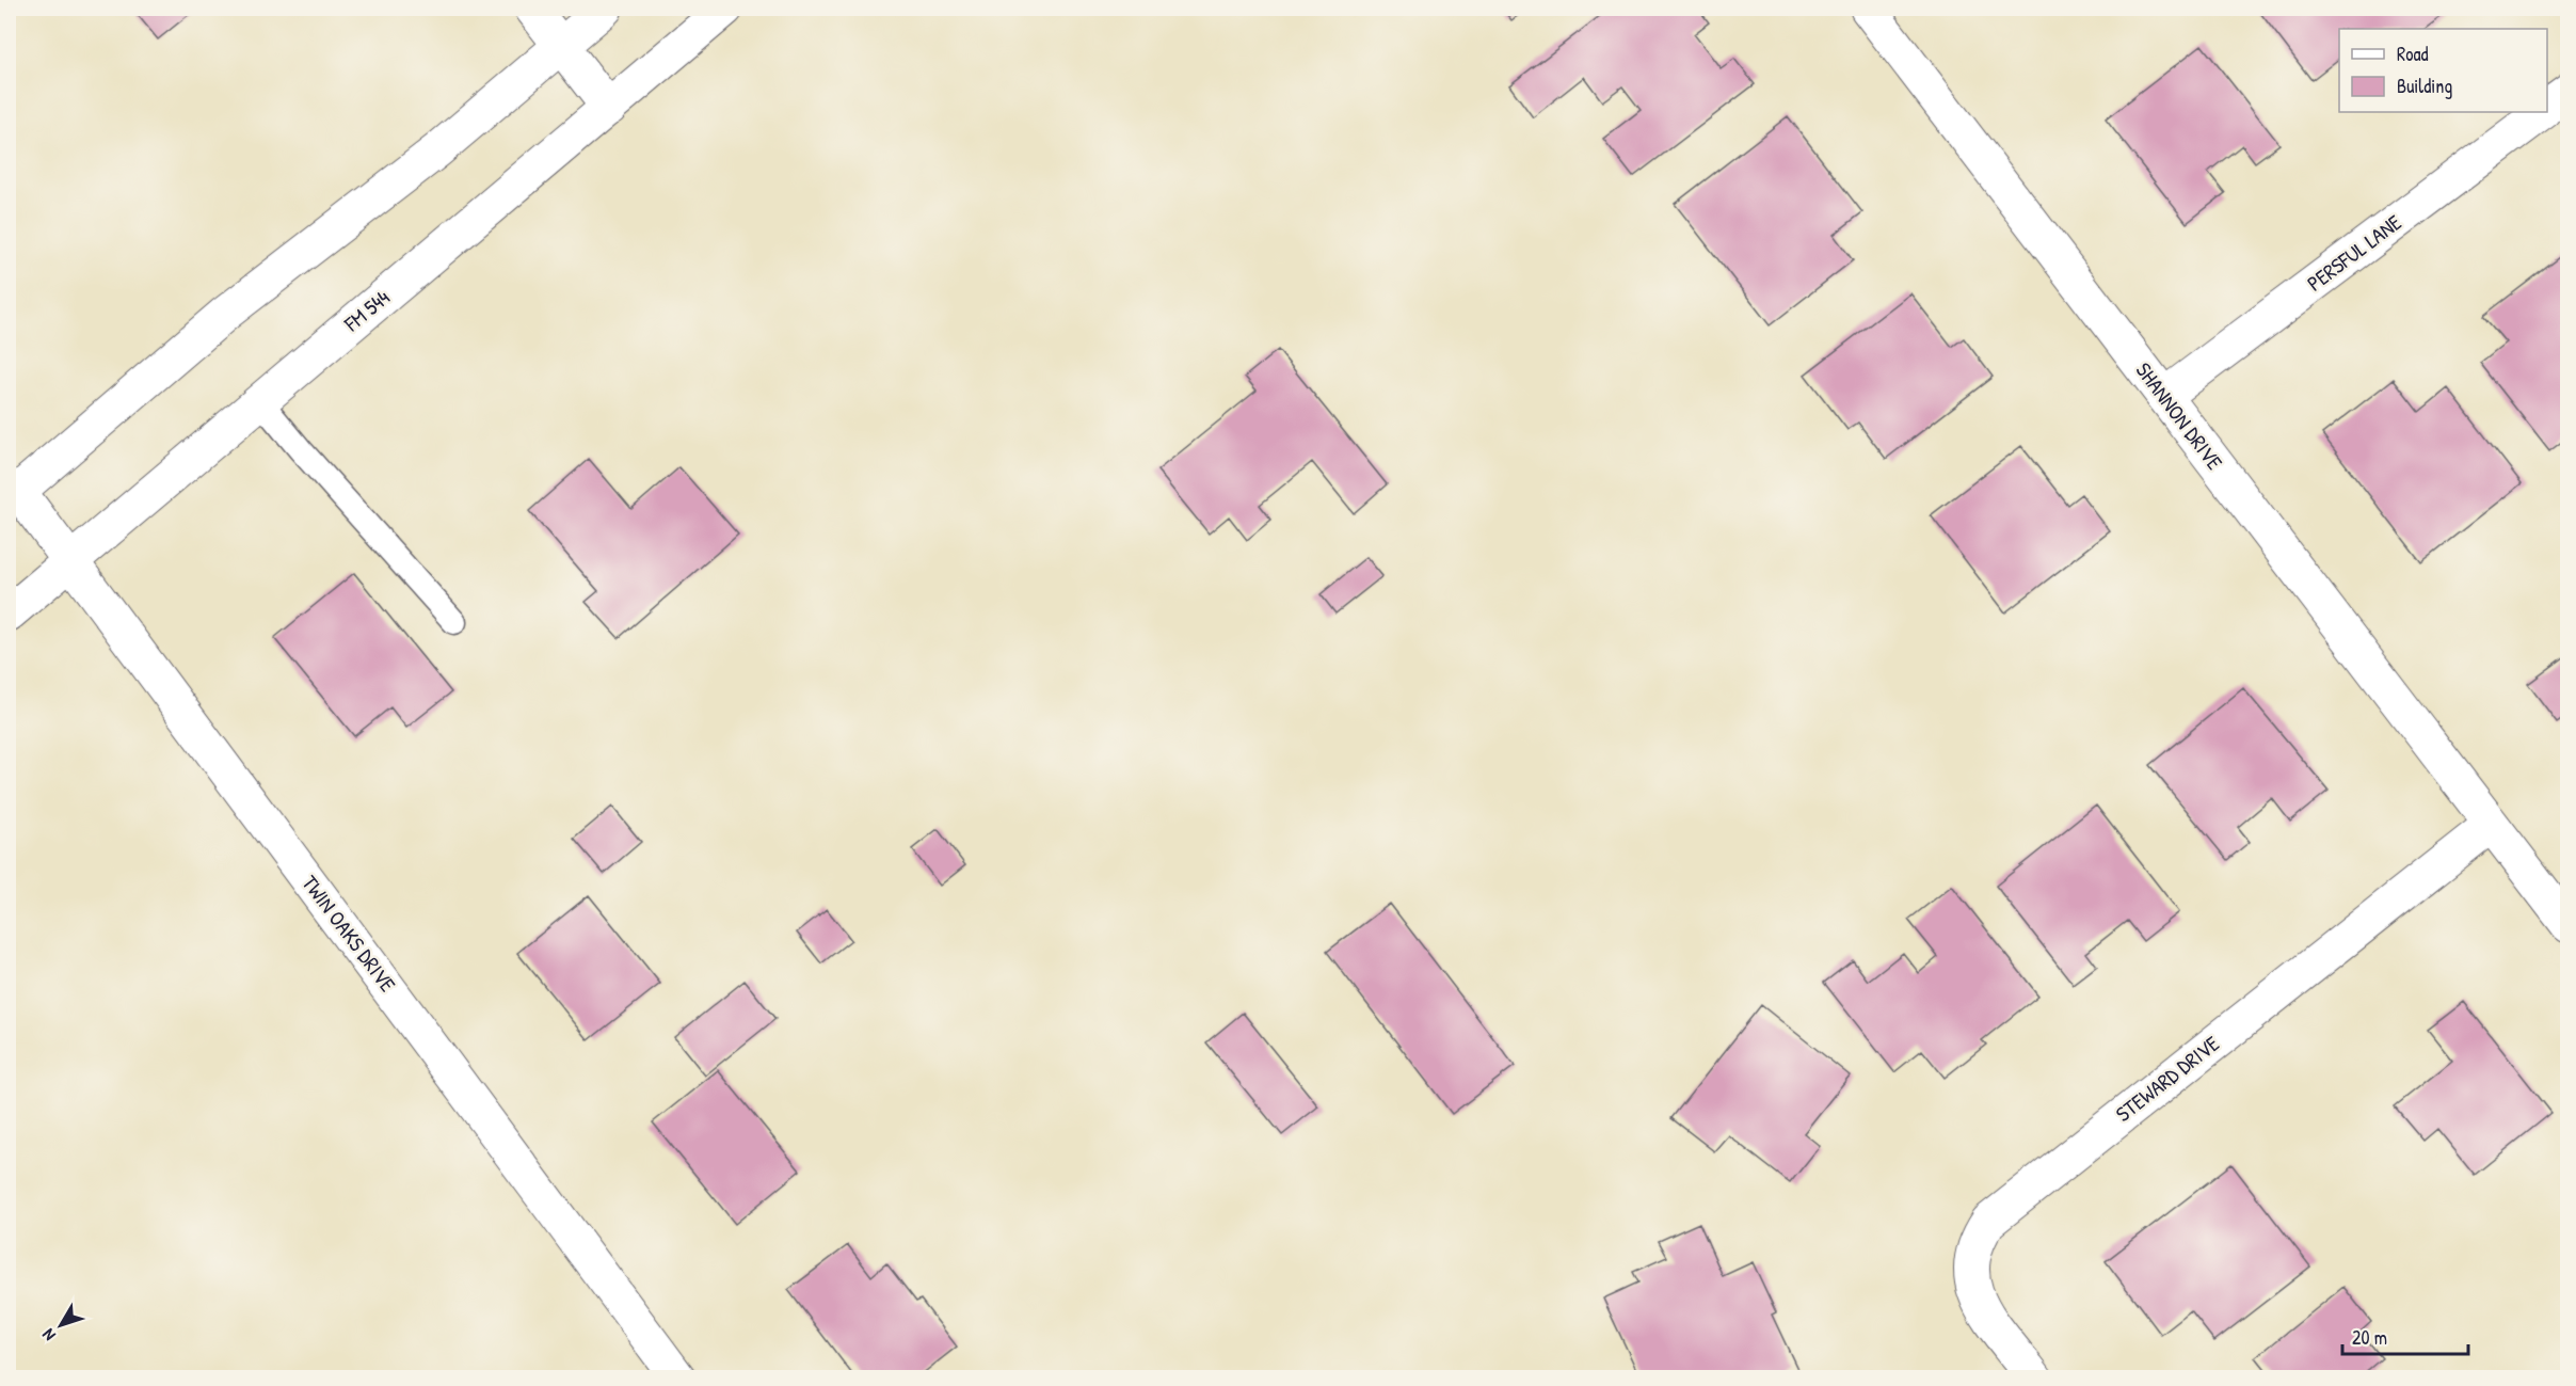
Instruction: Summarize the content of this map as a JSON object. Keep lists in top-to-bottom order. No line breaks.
{"streets":{"street":["PERSFUL LANE","FM 544","SHANNON DRIVE","TWIN OAKS DRIVE","STEWARD DRIVE"]},"crossings":[["PERSFUL LANE","SHANNON DRIVE"],["FM 544","TWIN OAKS DRIVE"],["SHANNON DRIVE","STEWARD DRIVE"]],"legend":["Road","Building"],"scale_bar":"20 m","north":"bottom left"}
